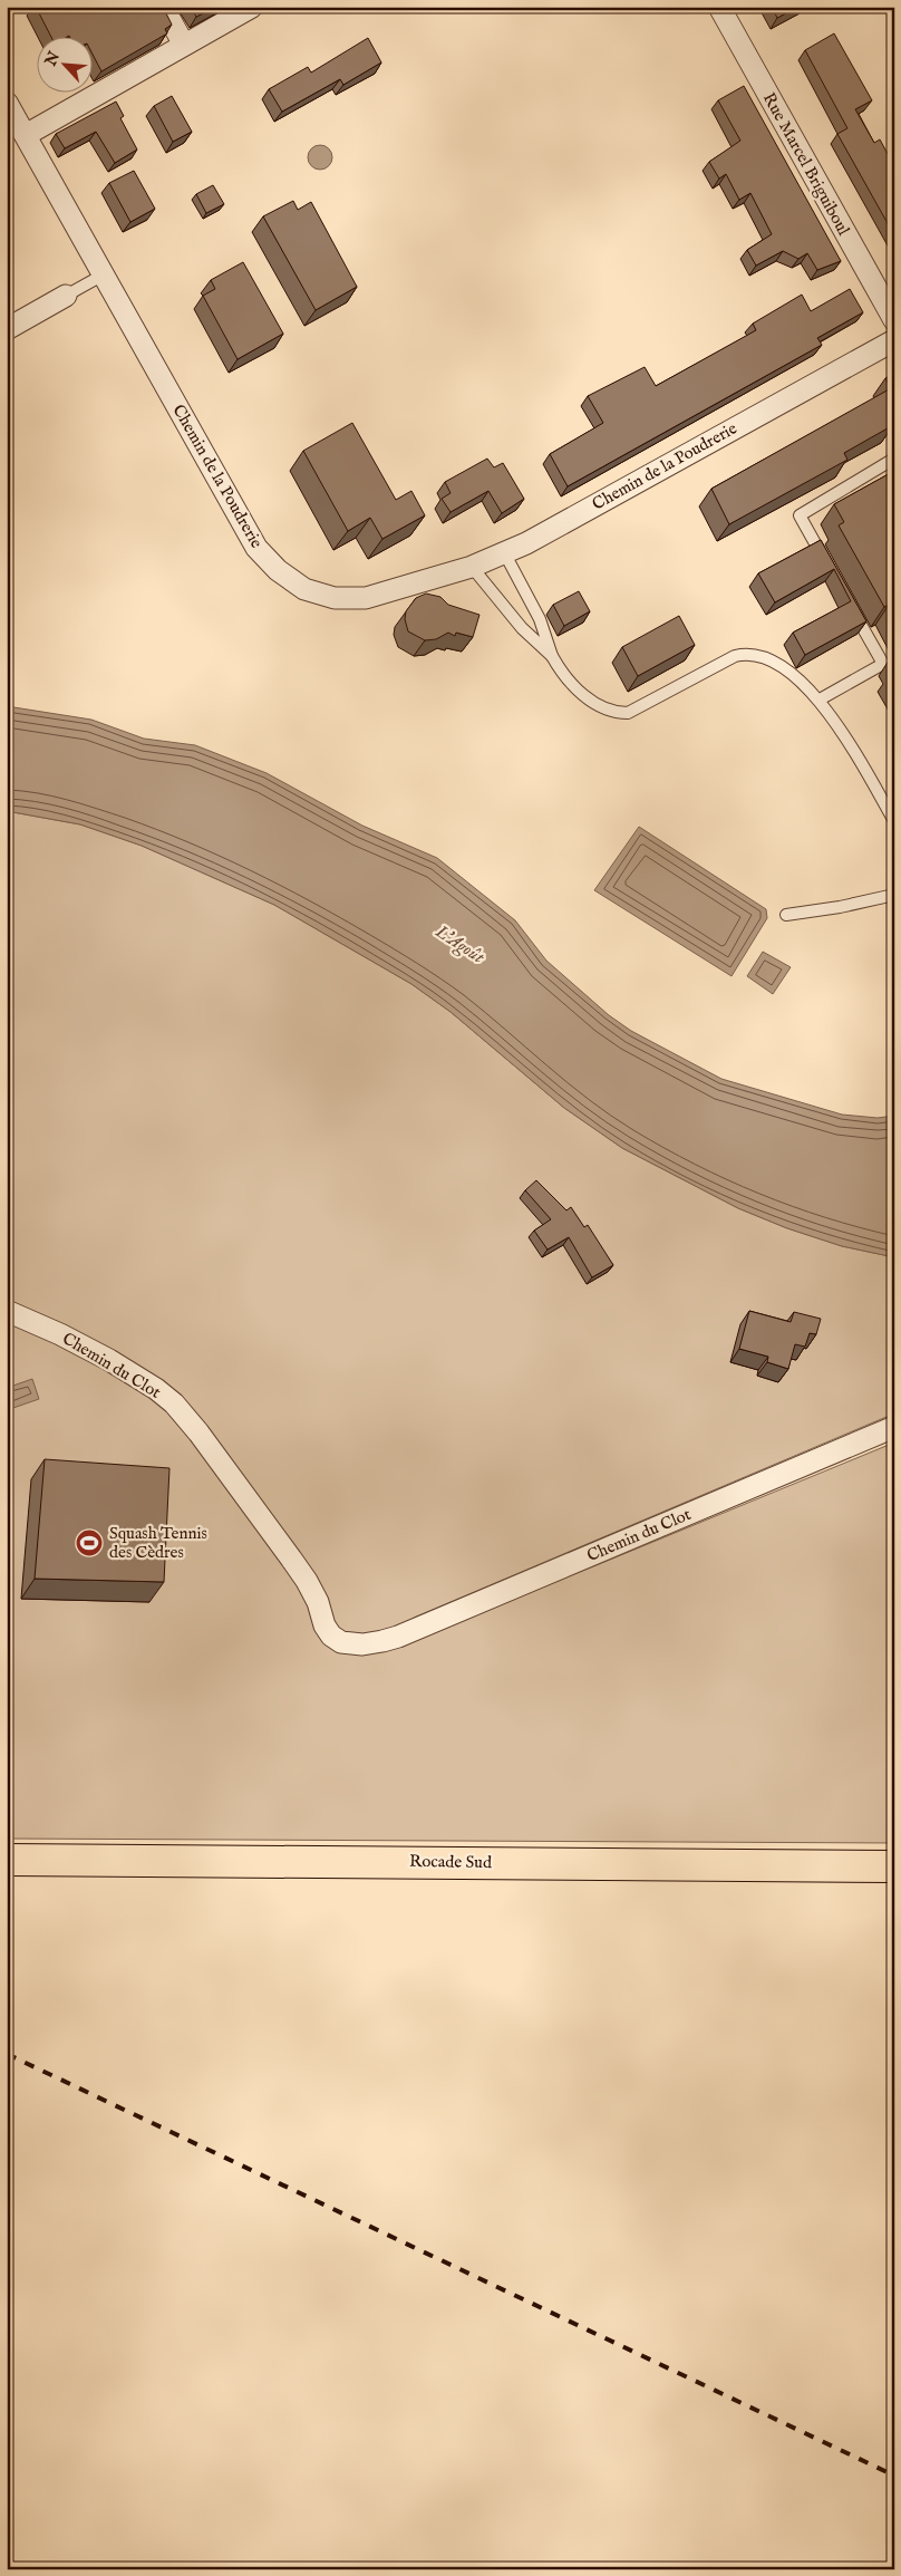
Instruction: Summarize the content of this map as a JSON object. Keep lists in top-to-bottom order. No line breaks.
{"streets":{"main road":["Rocade Sud"],"street":["Rue Marcel Briguiboul","Chemin de la Poudrerie","Chemin du Clot"]},"water":["L'Agoût"],"places":{"sports":["Squash Tennis des Cèdres"]},"north":"top left"}
